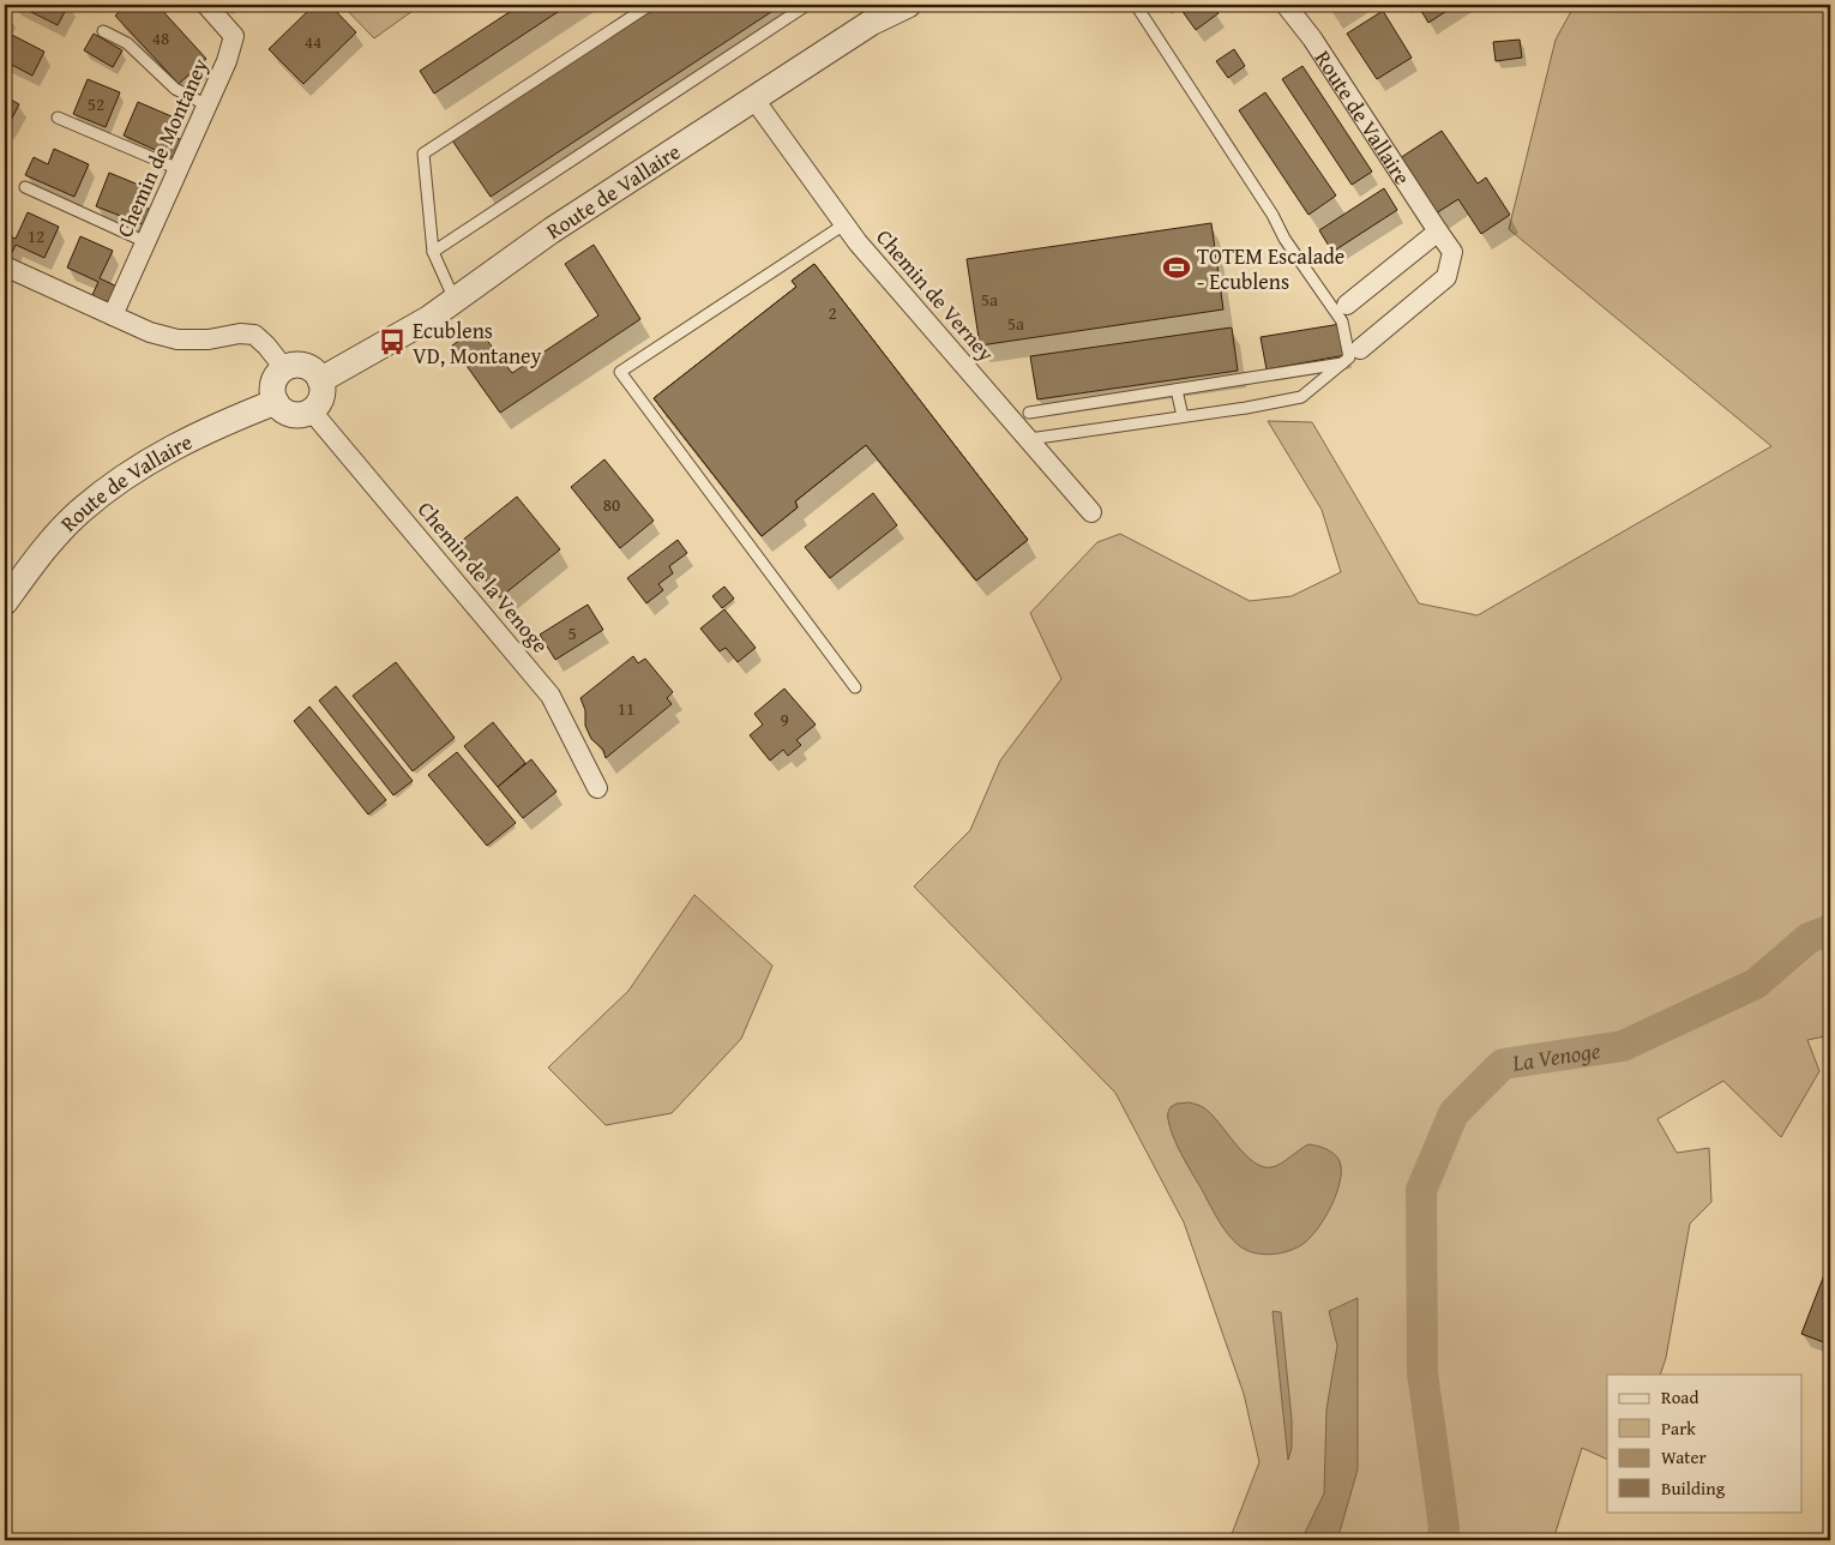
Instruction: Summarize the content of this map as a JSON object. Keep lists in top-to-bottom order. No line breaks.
{"streets":{"street":["Route de Vallaire","Chemin de Montaney","Chemin de Verney","Chemin de la Venoge"]},"crossings":[["Route de Vallaire","Chemin de Verney"],["Route de Vallaire","Chemin de la Venoge"]],"water":["La Venoge"],"places":{"sports":["TOTEM Escalade - Ecublens"],"bus stop":["Ecublens VD, Montaney"]},"house_numbers":["48","44","52","12","5a","2","5a","80","5","11","9"],"legend":["Road","Park","Water","Building"]}
